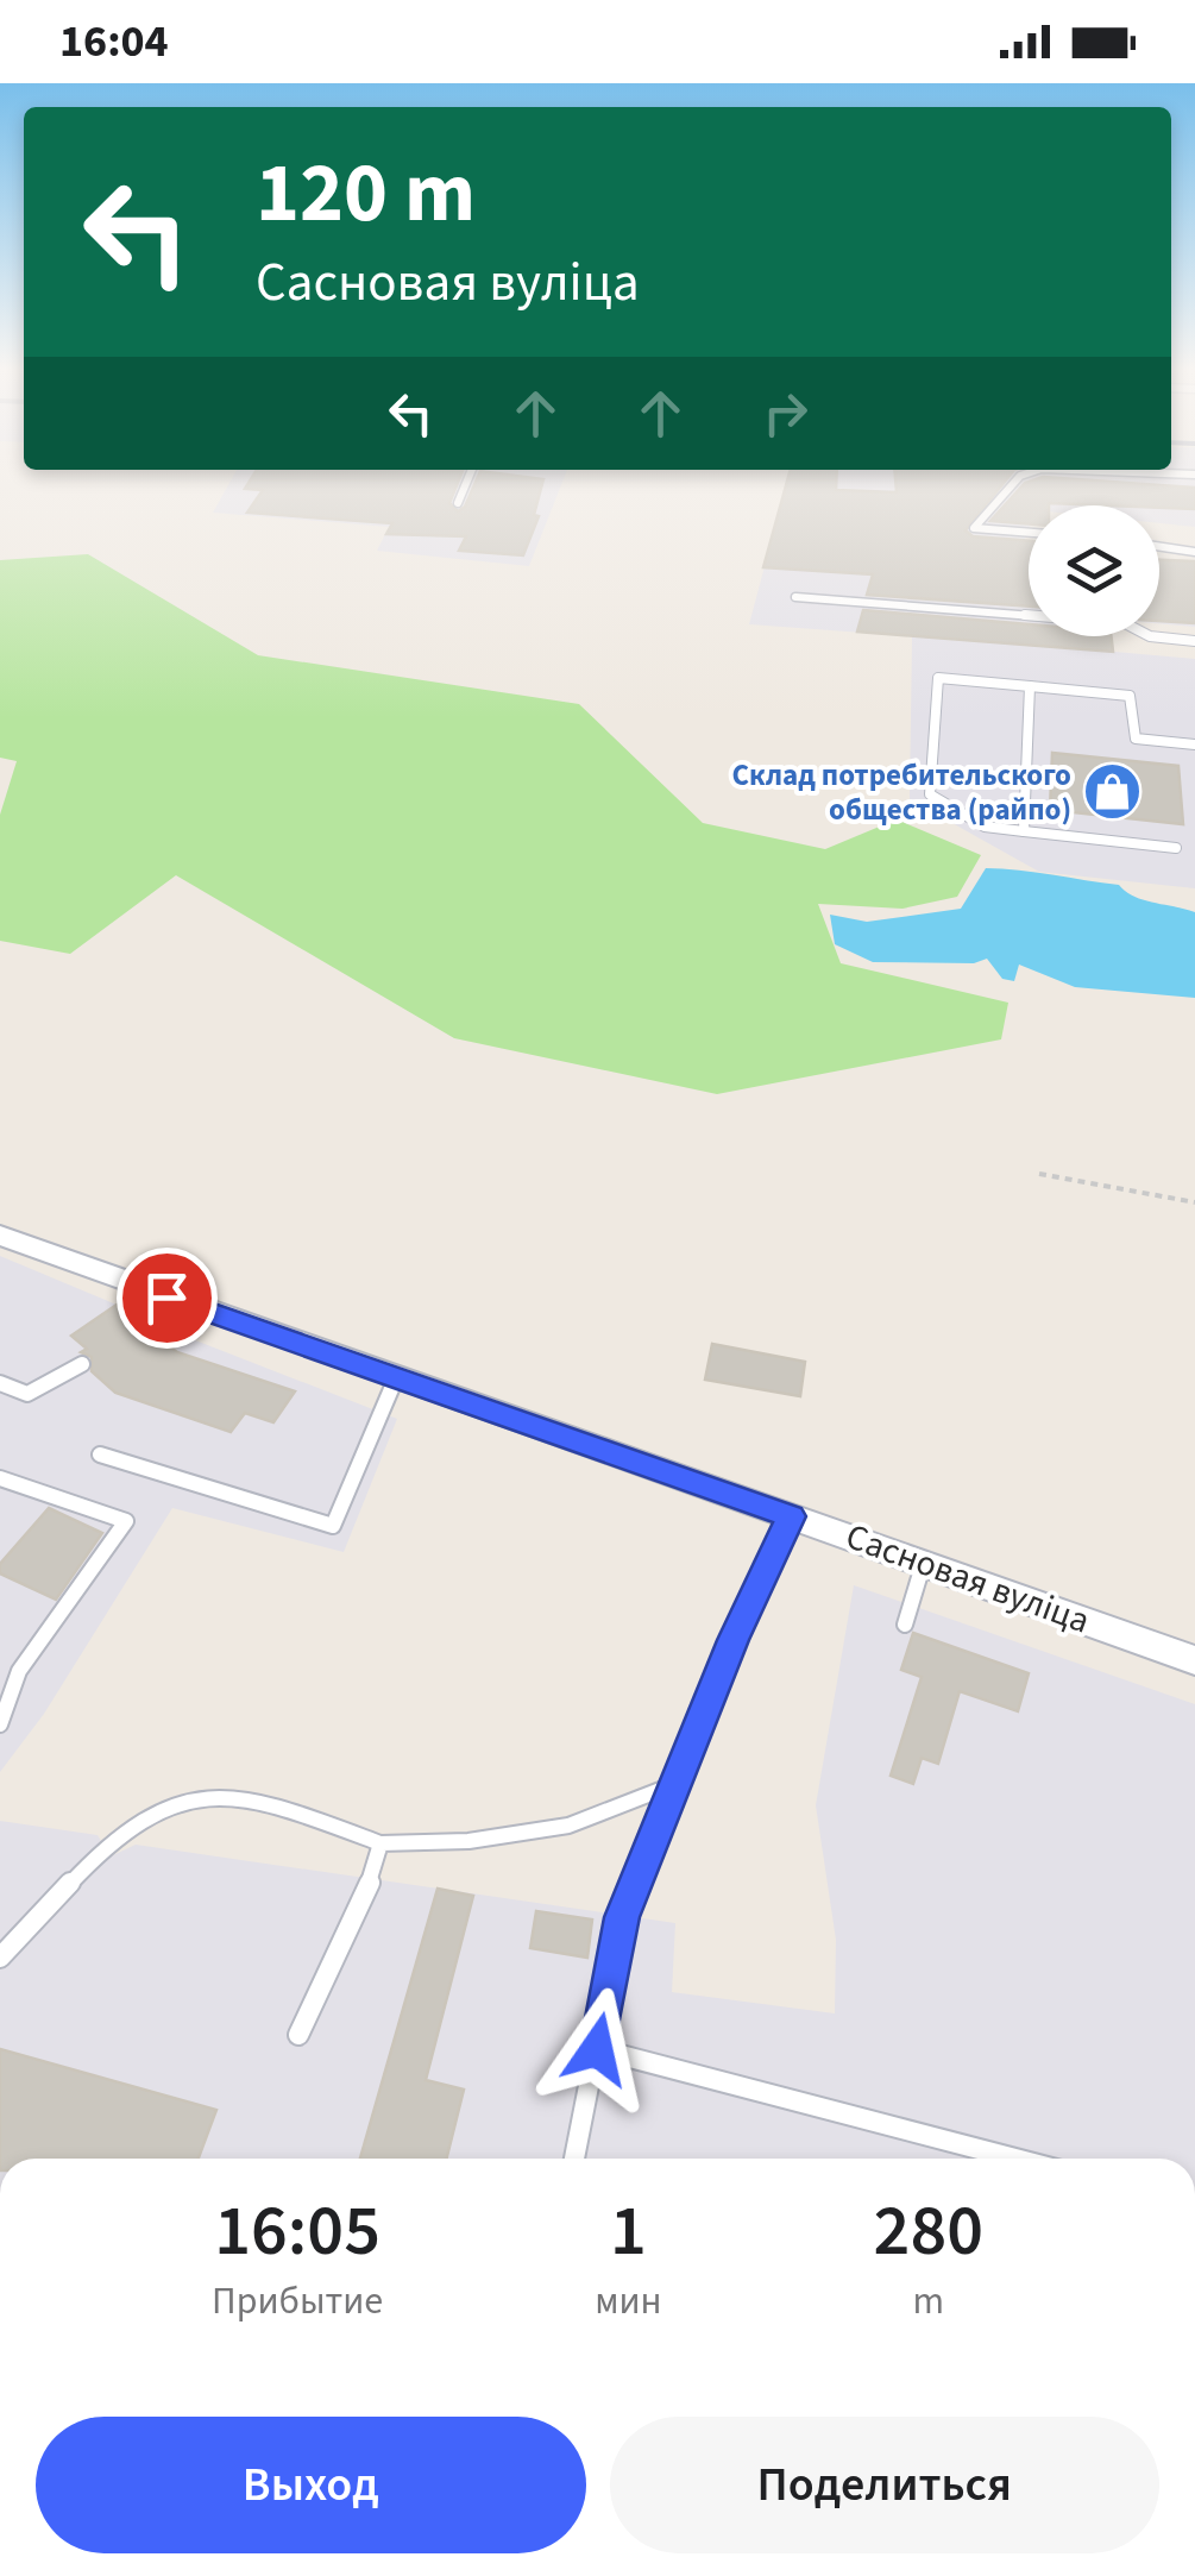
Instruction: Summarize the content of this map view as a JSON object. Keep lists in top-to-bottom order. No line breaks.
{"streets":{"street":["Сасновая вуліца"]},"places":{"shop":["Склад потребительского общества (райпо)"]},"page":{"status":"16:04","turn":["120 m","Сасновая вуліца"],"eta":["16:05","Прибытие","1","мин","280","m"],"buttons":["Выход","Поделиться"]}}
